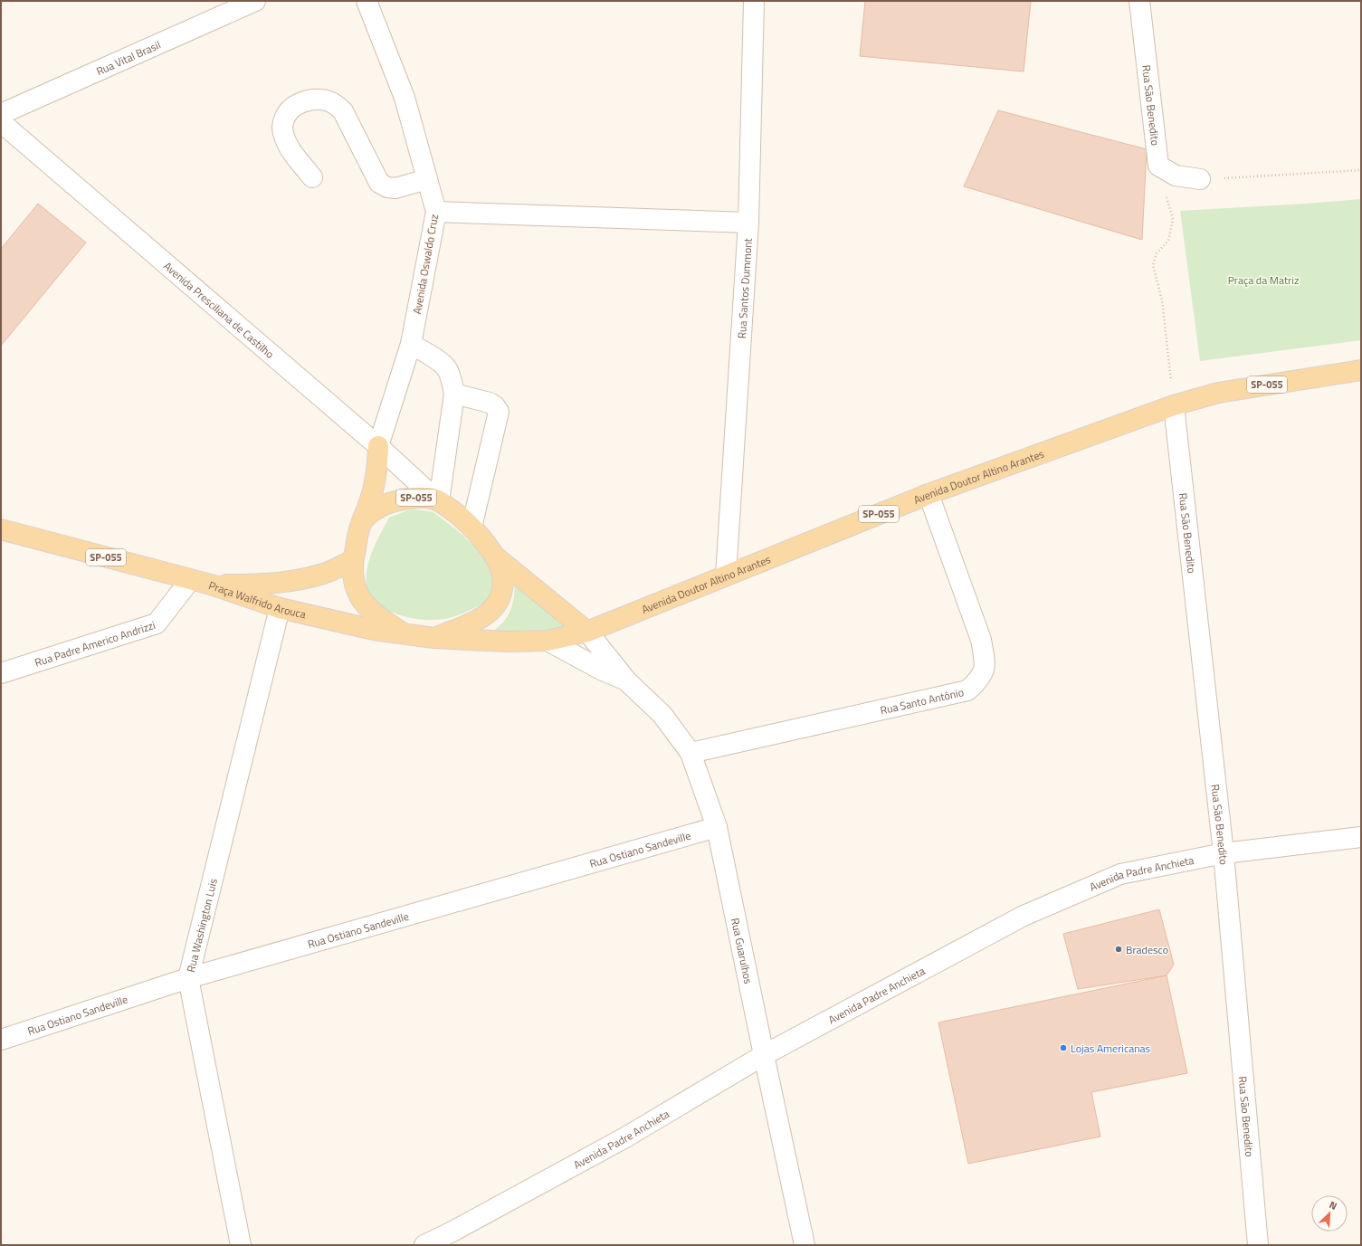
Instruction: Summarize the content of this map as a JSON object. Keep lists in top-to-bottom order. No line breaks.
{"streets":{"main road":["SP-055","Avenida Doutor Altino Arantes","Praça Walfrido Arouca"],"street":["Rua Vital Brasil","Rua São Benedito","Avenida Oswaldo Cruz","Rua Santos Dummont","Avenida Presciliana de Castilho","Rua Padre Americo Andrizzi","Rua Santo Antônio","Rua Ostiano Sandeville","Avenida Padre Anchieta","Rua Washington Luis","Rua Guarulhos"]},"crossings":[["Rua São Benedito","Avenida Doutor Altino Arantes"],["Rua São Benedito","Avenida Padre Anchieta"],["Avenida Oswaldo Cruz","Avenida Presciliana de Castilho"],["Rua Santos Dummont","Avenida Doutor Altino Arantes"],["Avenida Presciliana de Castilho","Praça Walfrido Arouca"],["SP-055","Praça Walfrido Arouca"],["SP-055","Rua Padre Americo Andrizzi"],["Avenida Doutor Altino Arantes","Praça Walfrido Arouca"],["Avenida Doutor Altino Arantes","Rua Santo Antônio"],["Praça Walfrido Arouca","Rua Washington Luis"],["Rua Santo Antônio","Rua Guarulhos"],["Rua Ostiano Sandeville","Rua Washington Luis"],["Rua Ostiano Sandeville","Rua Guarulhos"],["Avenida Padre Anchieta","Rua Guarulhos"]],"parks":["Praça da Matriz"],"places":["Bradesco","Lojas Americanas"],"north":"top right"}
